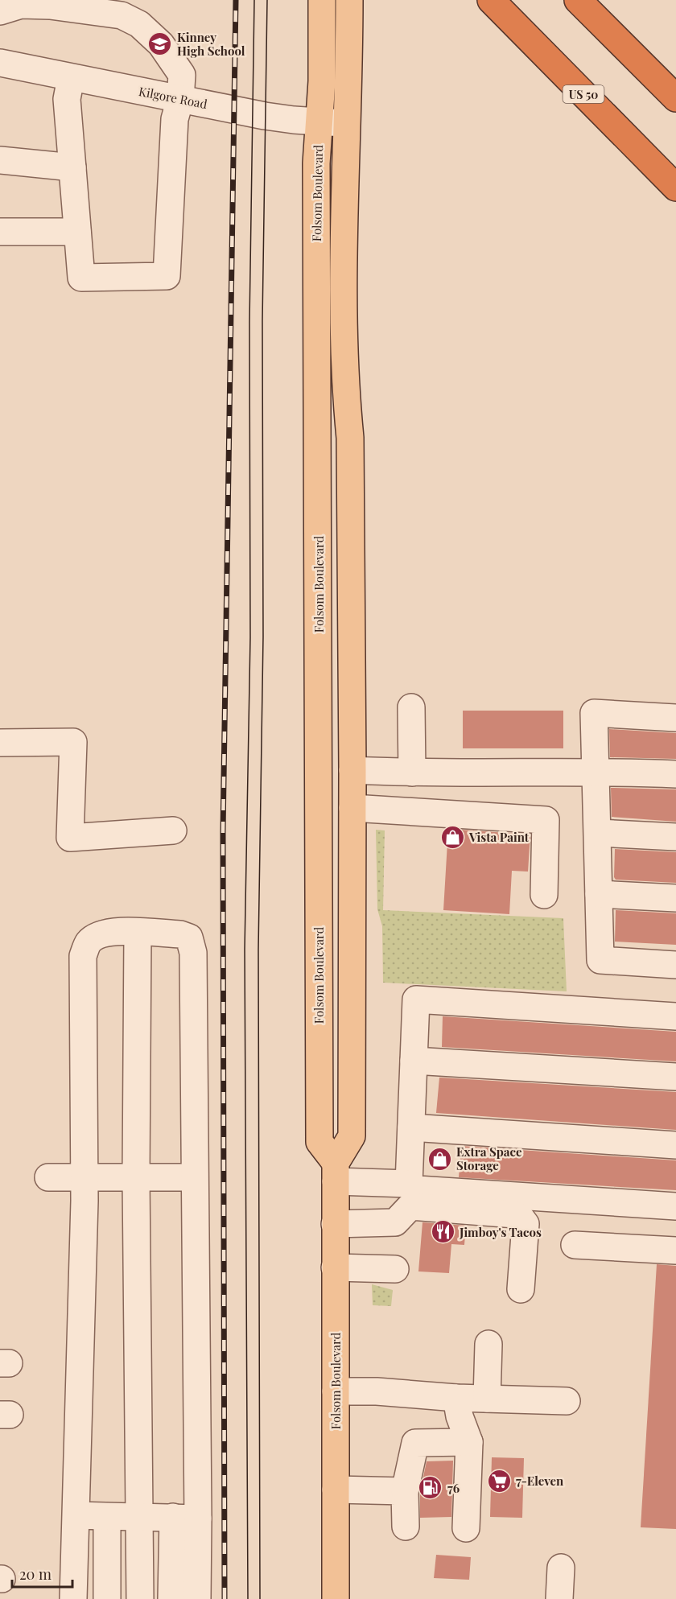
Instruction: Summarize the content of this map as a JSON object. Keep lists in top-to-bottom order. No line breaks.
{"streets":{"highway":["US 50"],"main road":["Folsom Boulevard"],"street":["Kilgore Road"]},"crossings":[["Kilgore Road","Folsom Boulevard"]],"places":{"school or university":["Kinney High School"],"shop":["Vista Paint","Extra Space Storage"],"restaurant":["Jimboy's Tacos"],"supermarket":["7-Eleven"],"fuel station":["76"]},"scale_bar":"20 m"}
